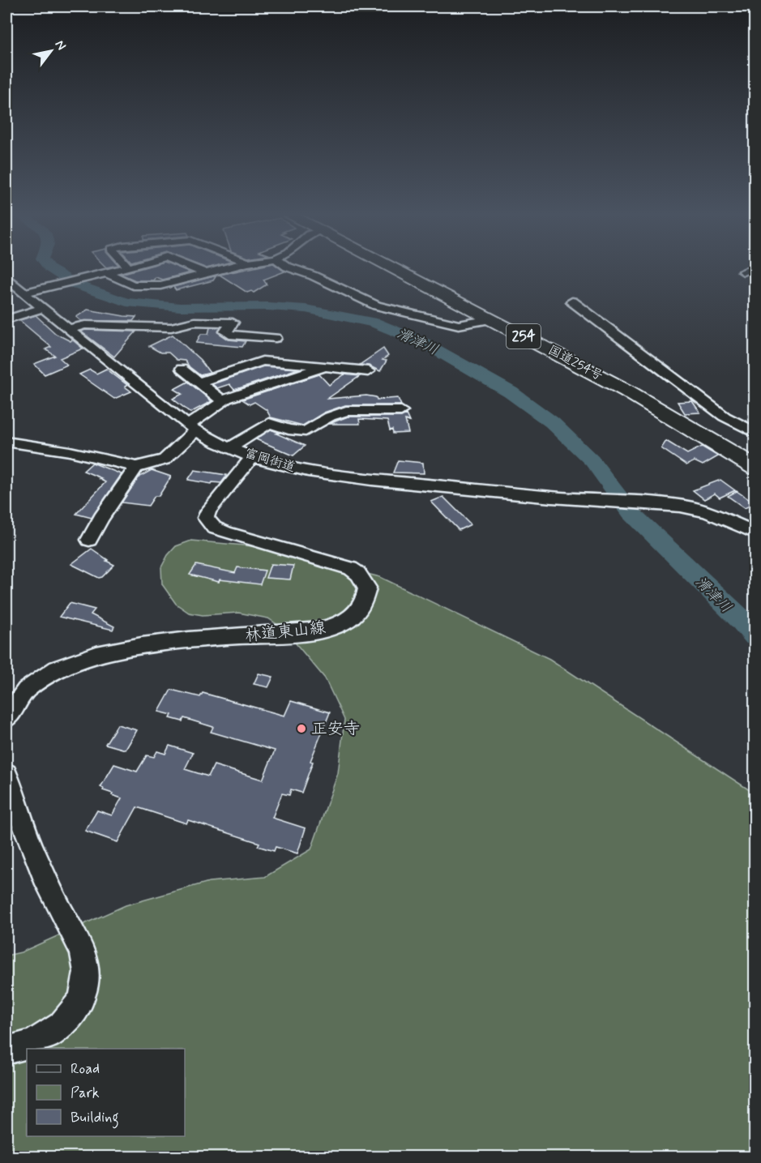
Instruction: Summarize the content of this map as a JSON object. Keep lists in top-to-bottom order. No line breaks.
{"streets":{"highway":["254","国道254号"],"street":["富岡街道","林道東山線"]},"crossings":[["富岡街道","林道東山線"]],"water":["滑津川"],"places":["正安寺"],"legend":["Road","Park","Building"],"north":"top right"}
